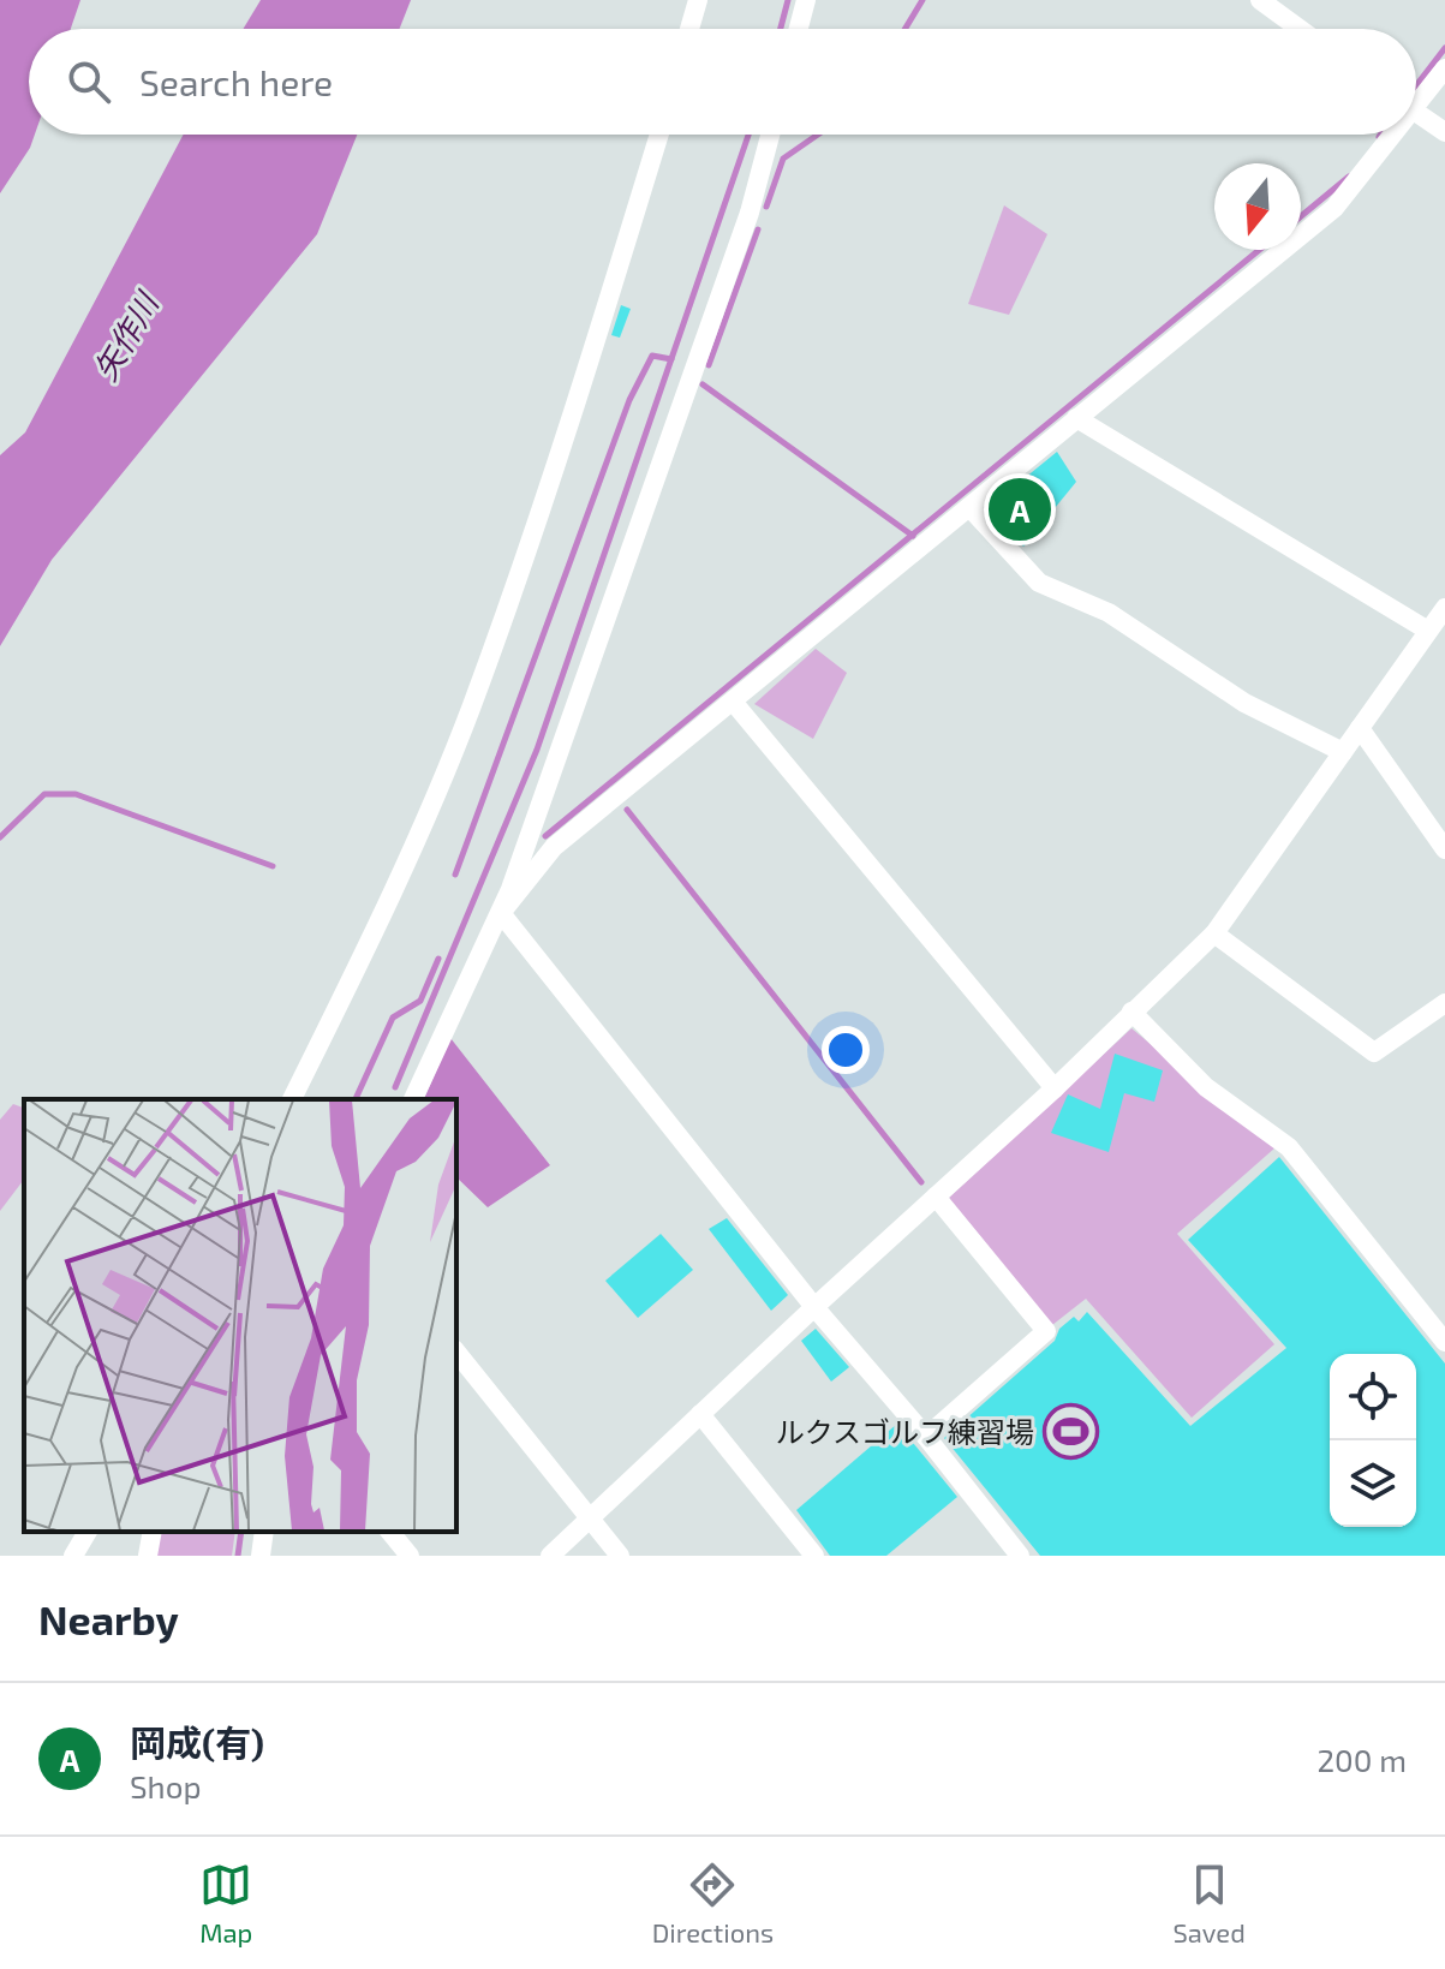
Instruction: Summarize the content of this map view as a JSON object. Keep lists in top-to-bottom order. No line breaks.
{"water":["矢作川"],"places":{"sports":["ルクスゴルフ練習場"]},"north":"bottom","page":{"search":"Search here","pins":"A","heading":"Nearby","list":[{"mark":"A","name":"岡成(有)","note":"Shop","value":"200 m"}],"nav":["Map","Directions","Saved"]}}
